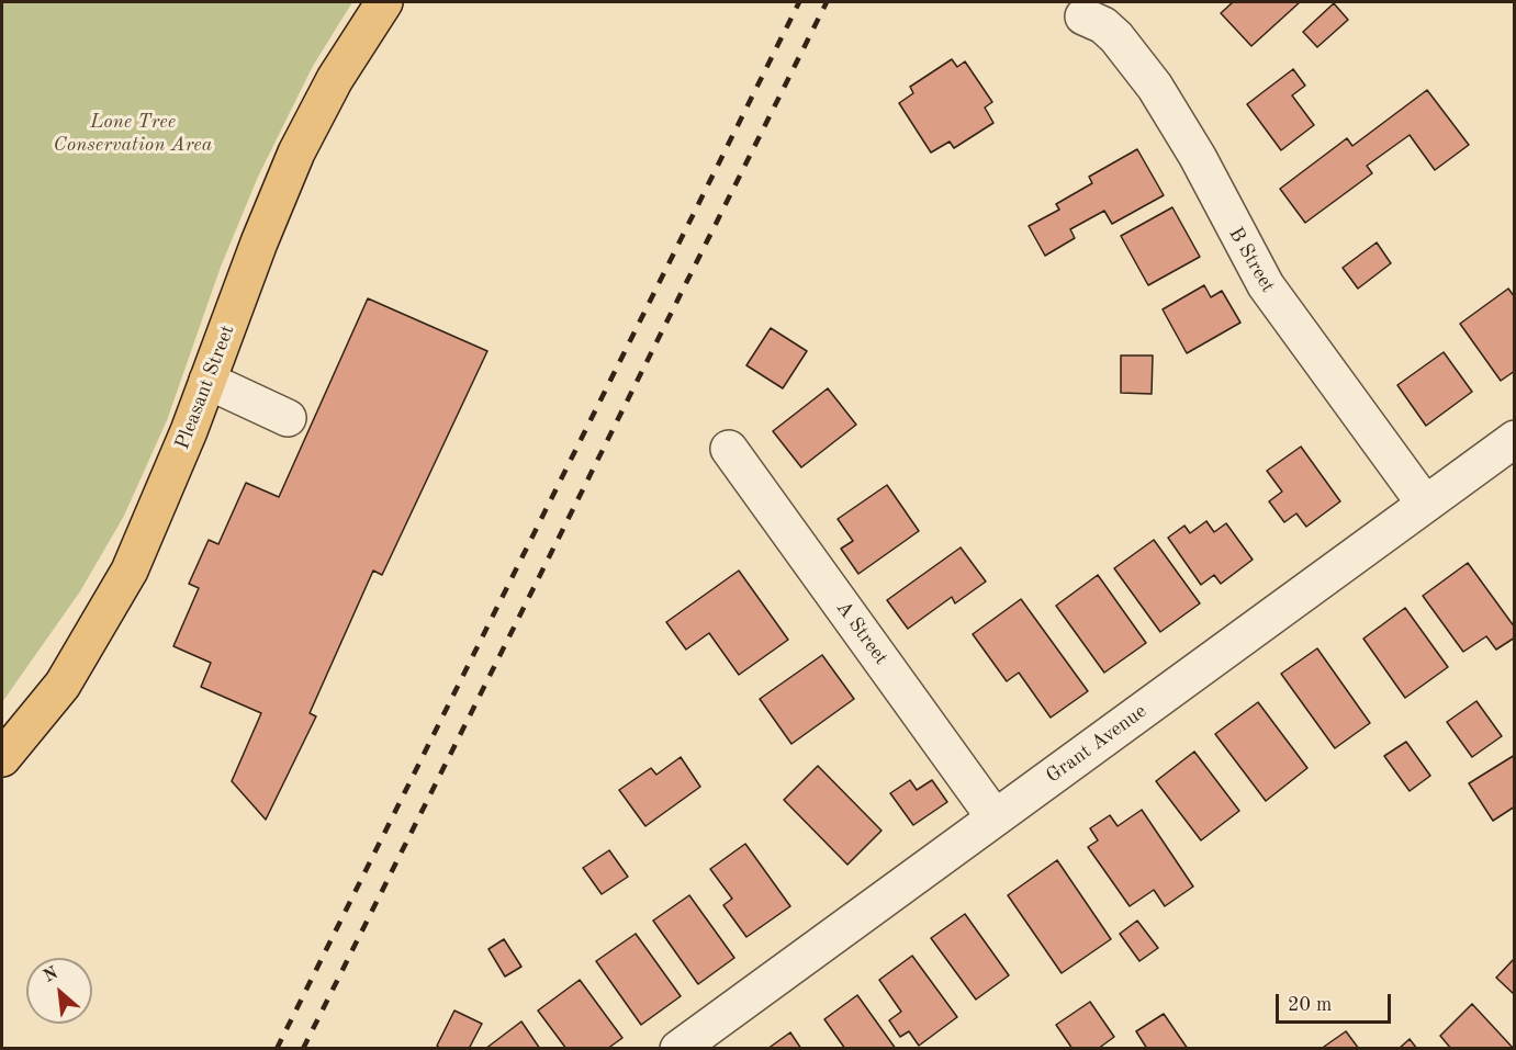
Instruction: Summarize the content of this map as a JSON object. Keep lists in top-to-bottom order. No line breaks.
{"streets":{"main road":["Pleasant Street"],"street":["B Street","A Street","Grant Avenue"]},"crossings":[["B Street","Grant Avenue"],["A Street","Grant Avenue"]],"parks":["Lone Tree Conservation Area"],"scale_bar":"20 m","north":"top left"}
